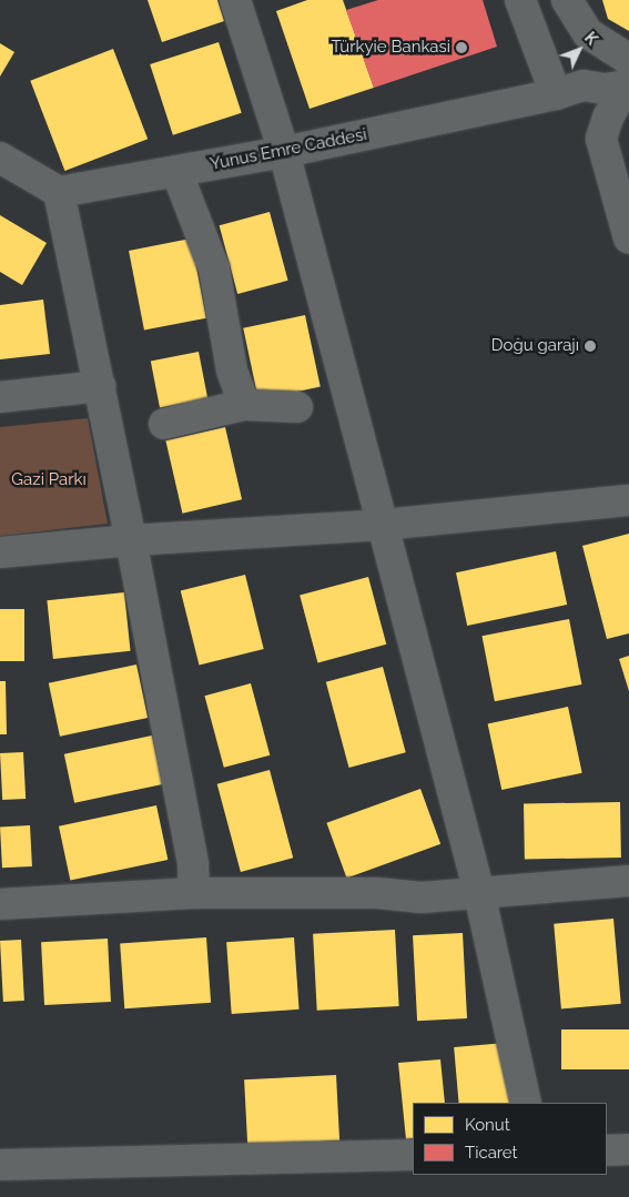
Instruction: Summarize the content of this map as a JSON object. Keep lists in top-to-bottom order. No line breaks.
{"streets":{"street":["Yunus Emre Caddesi"]},"parks":["Gazi Parkı"],"places":["Türkyie Bankasi","Doğu garajı"],"legend":["Konut","Ticaret"],"north":"top right"}
